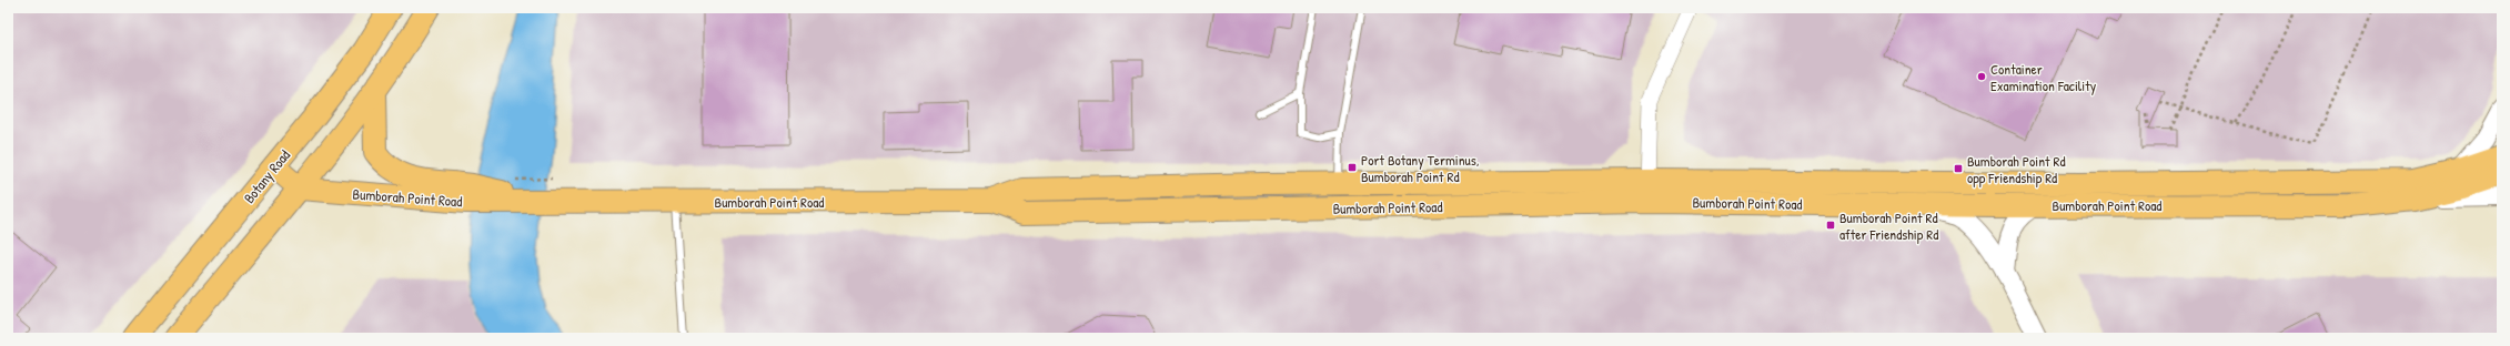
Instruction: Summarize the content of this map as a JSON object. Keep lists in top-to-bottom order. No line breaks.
{"streets":{"main road":["Botany Road","Bumborah Point Road"]},"places":{"other":["Container Examination Facility"],"transit":["Port Botany Terminus, Bumborah Point Rd","Bumborah Point Rd opp Friendship Rd","Bumborah Point Rd after Friendship Rd"]}}
